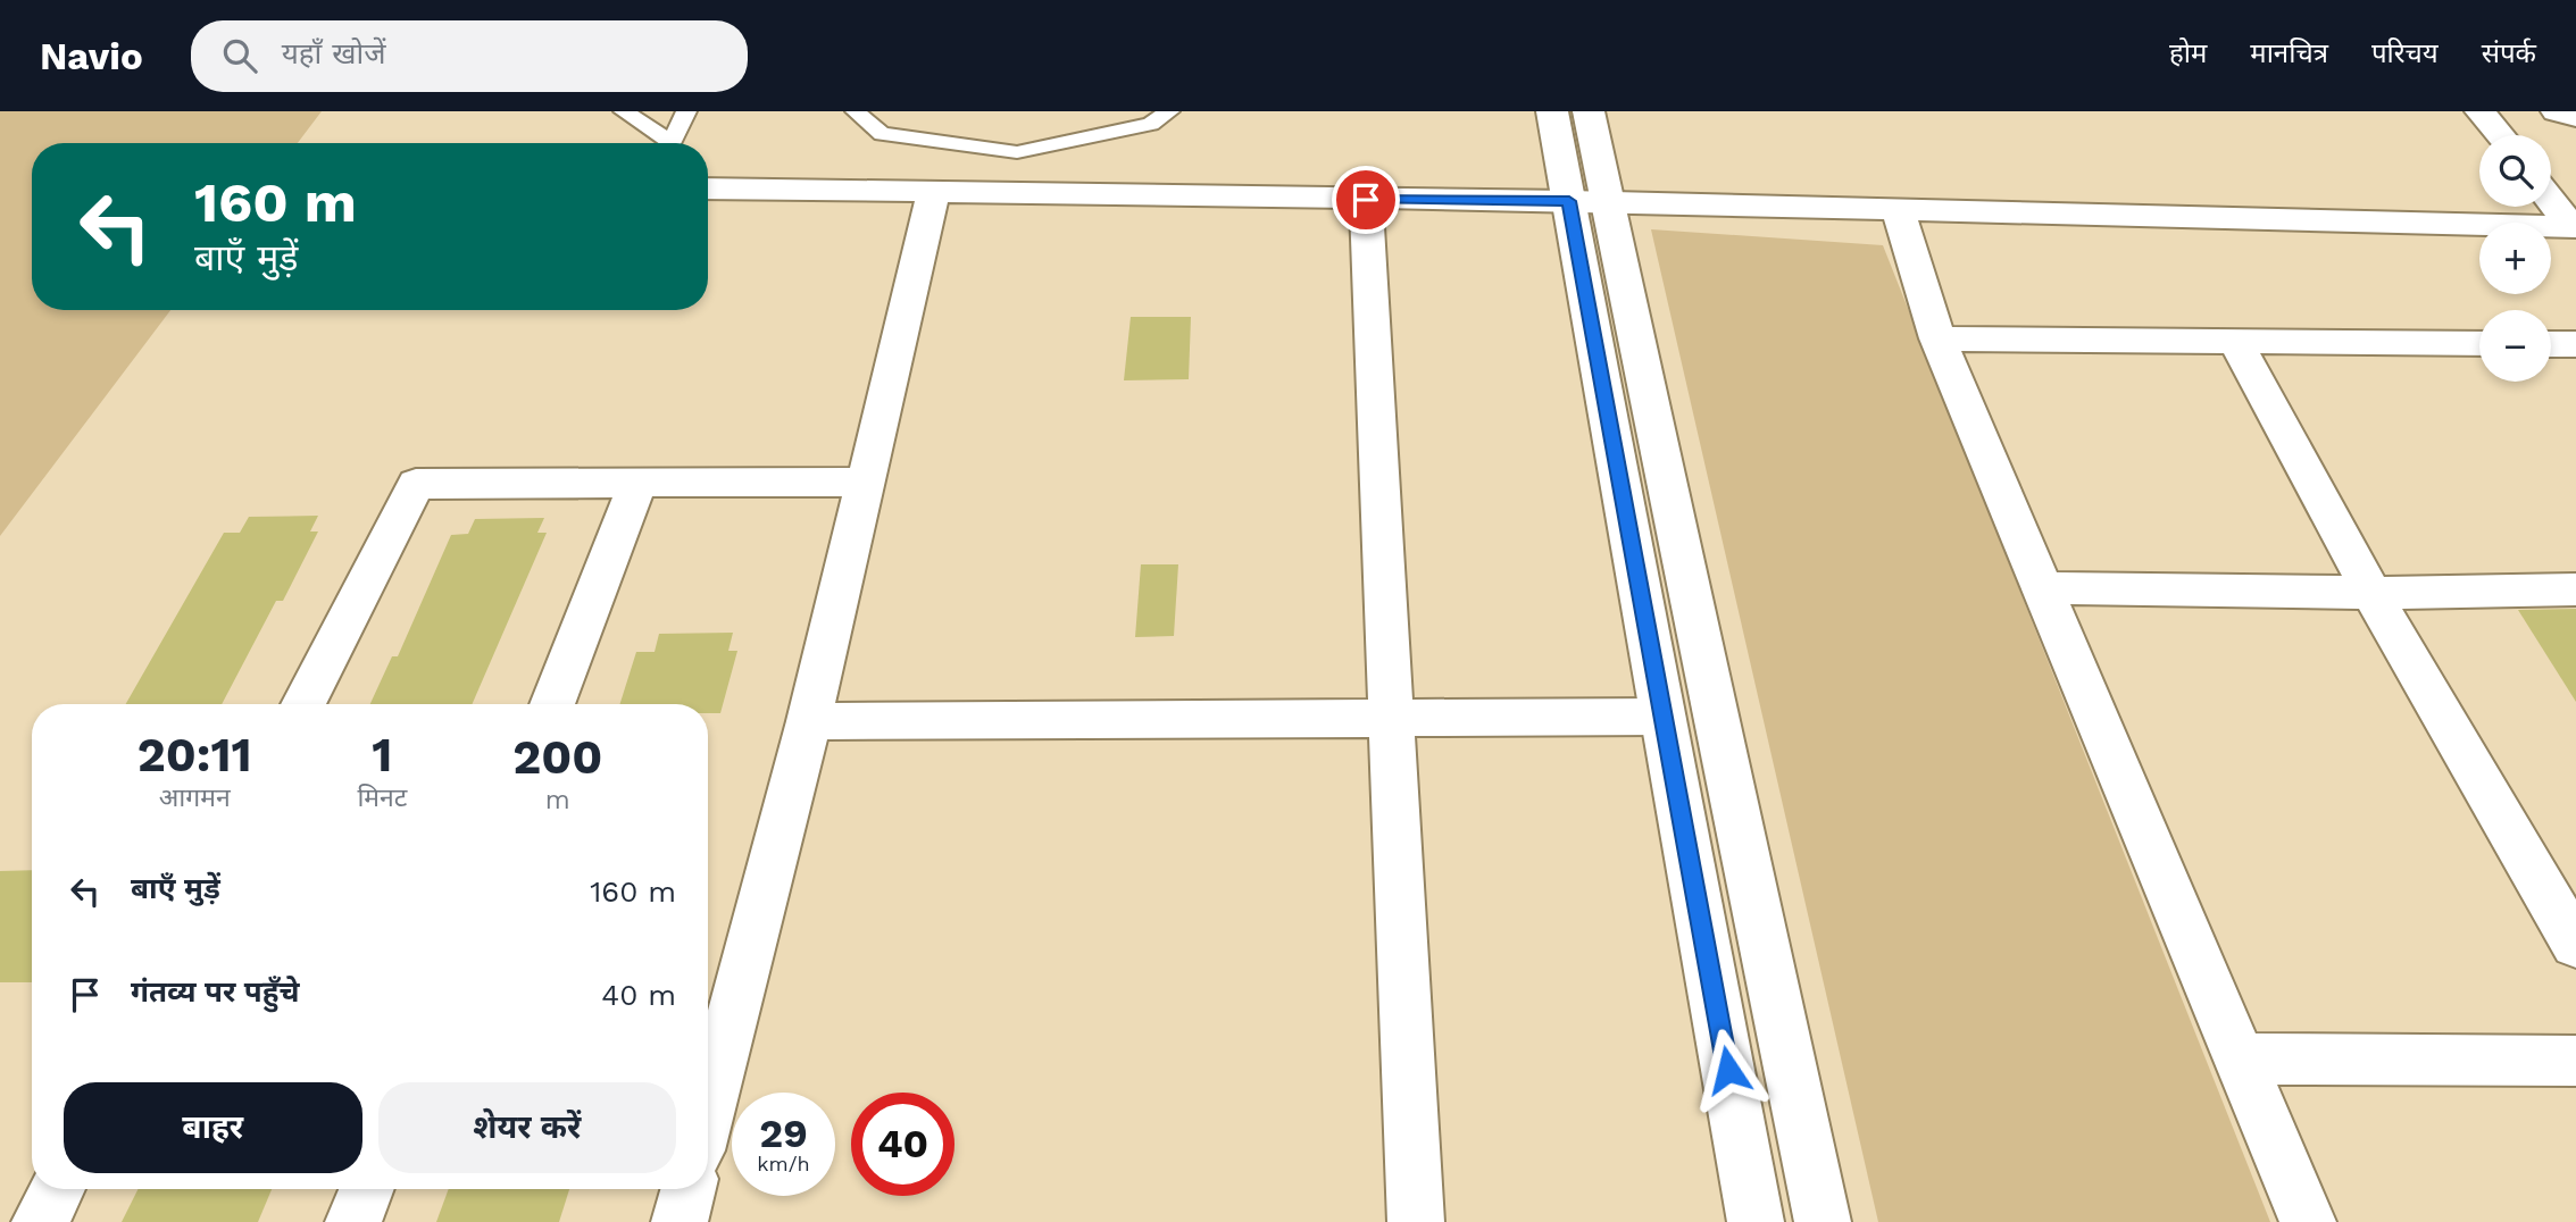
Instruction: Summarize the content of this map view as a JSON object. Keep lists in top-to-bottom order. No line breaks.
{"page":{"header":"Navio","search":"यहाँ खोजें","nav":["होम","मानचित्र","परिचय","संपर्क"],"map_buttons":["+","−"],"turn":["160 m","बाएँ मुड़ें"],"eta":["20:11","आगमन","1","मिनट","200","m"],"list":[{"name":"बाएँ मुड़ें","value":"160 m"},{"name":"गंतव्य पर पहुँचे","value":"40 m"}],"buttons":["बाहर","शेयर करें"],"speed":"29 km/h","limit":"40"}}
